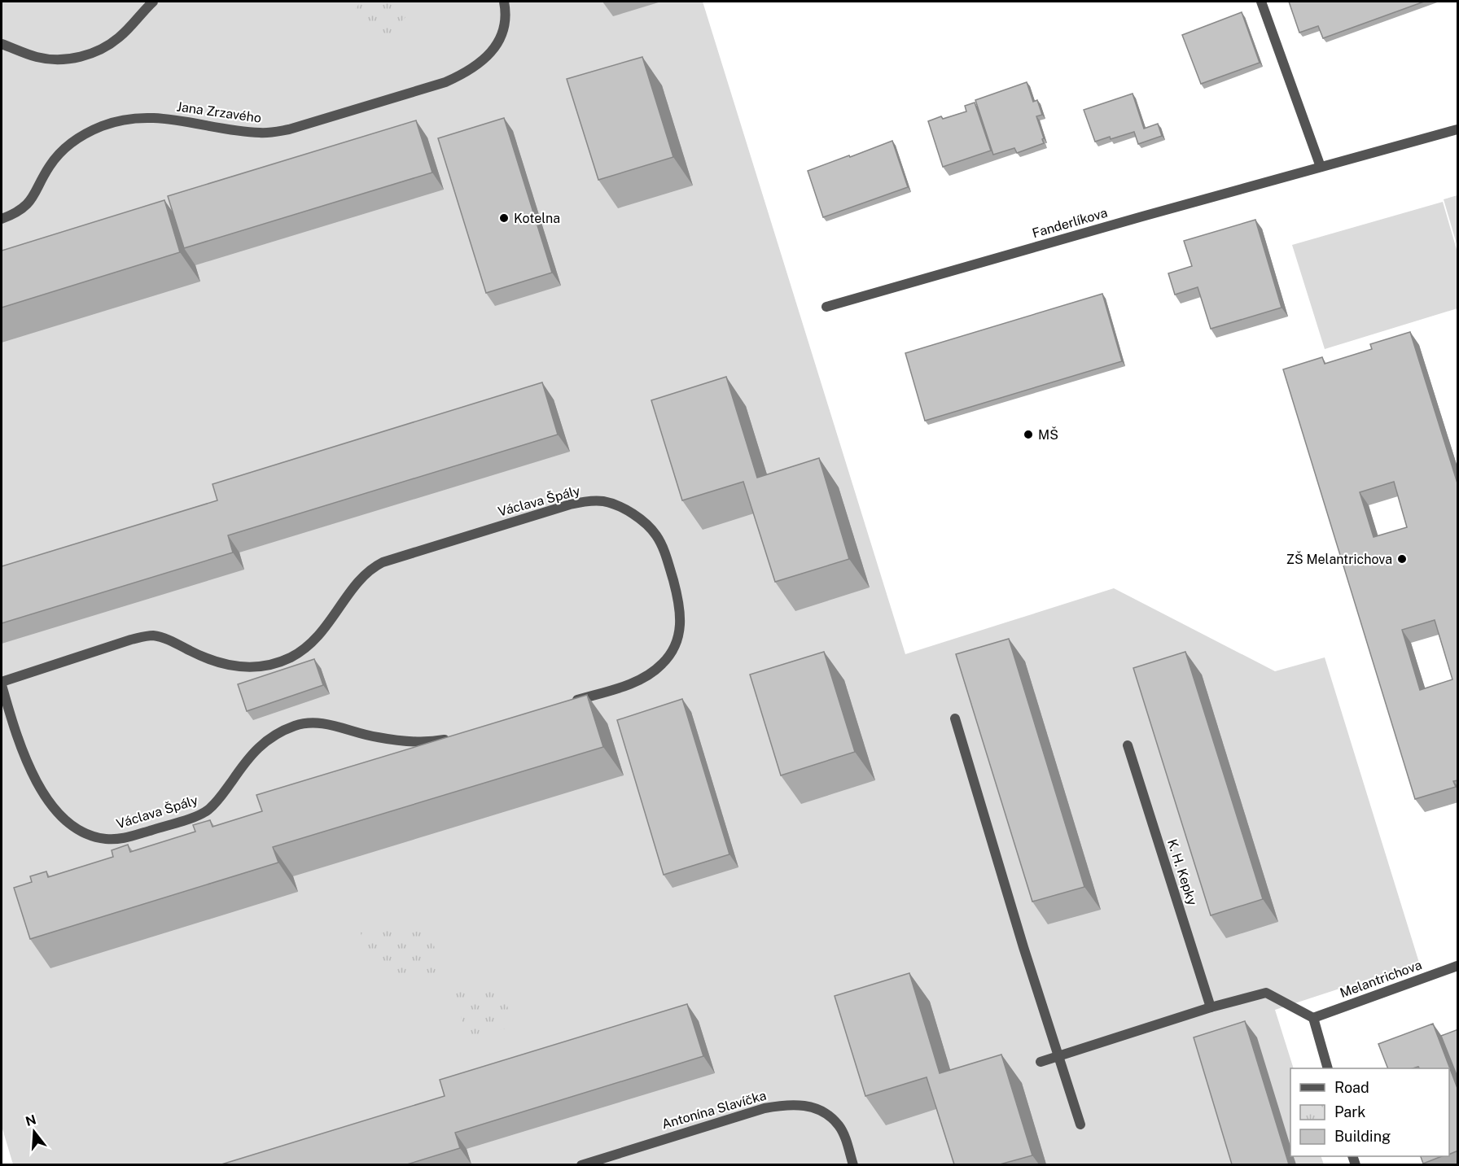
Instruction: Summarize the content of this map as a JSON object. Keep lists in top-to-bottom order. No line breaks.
{"streets":{"street":["Jana Zrzavého","Fanderlíkova","Václava Špály","K. H. Kepky","Melantrichova","Antonína Slavíčka"]},"places":["Kotelna","MŠ","ZŠ Melantrichova"],"legend":["Road","Park","Building"],"north":"top"}
